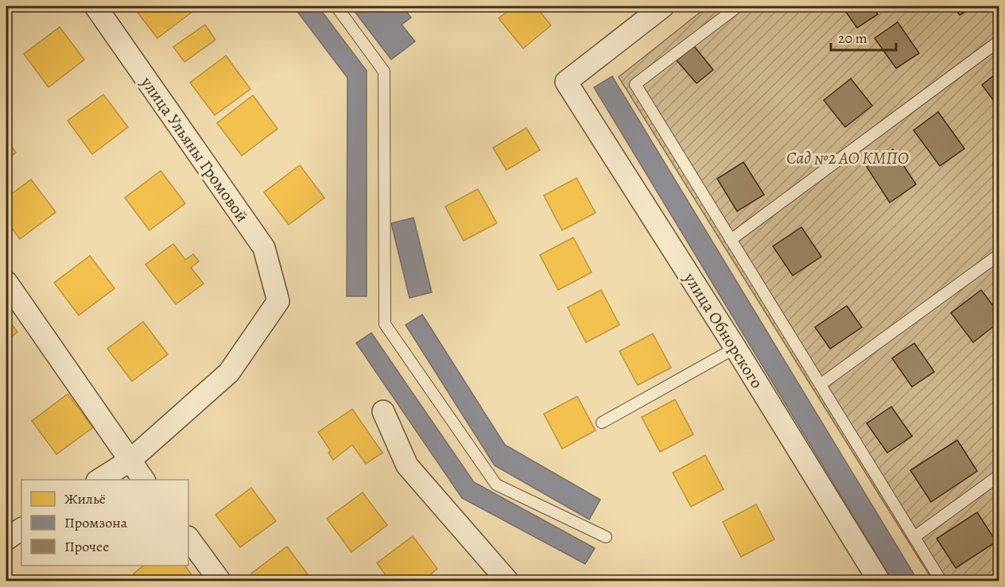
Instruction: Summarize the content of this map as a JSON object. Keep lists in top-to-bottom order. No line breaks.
{"streets":{"street":["улица Ульяны Громовой","улица Обнорского"]},"parks":["Сад №2 АО КМПО"],"legend":["Жильё","Промзона","Прочее"],"scale_bar":"20 m"}
